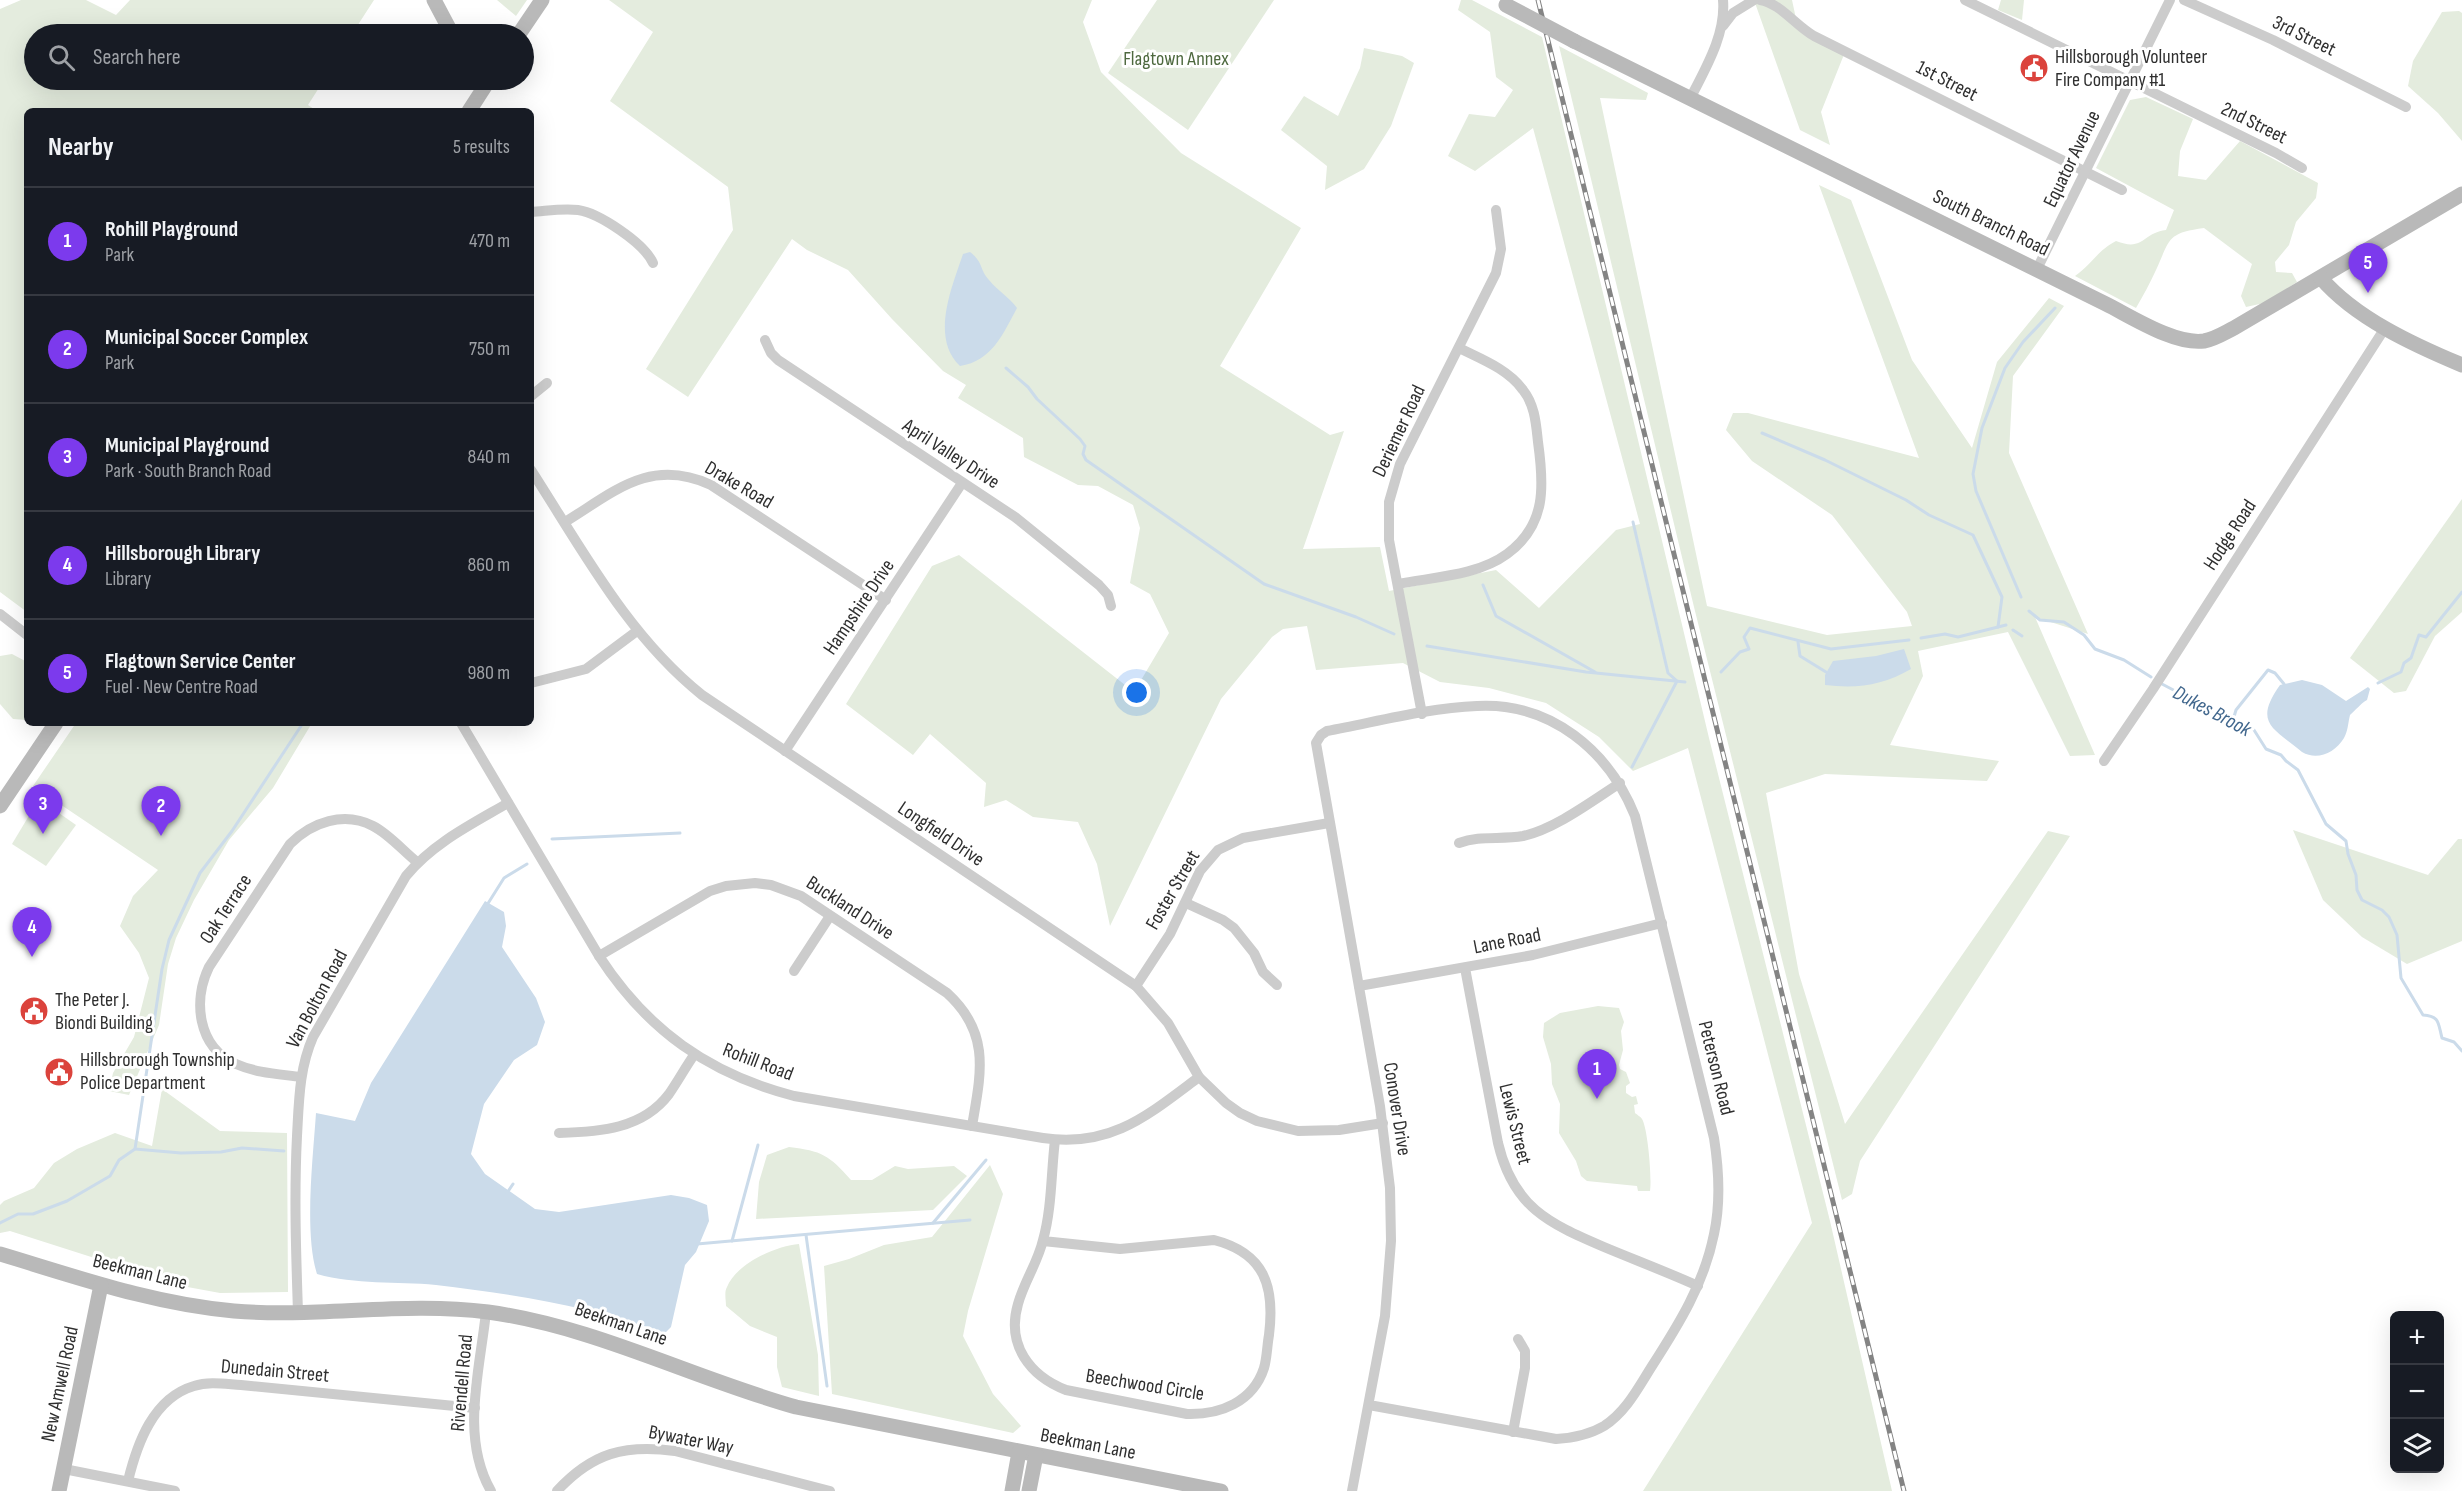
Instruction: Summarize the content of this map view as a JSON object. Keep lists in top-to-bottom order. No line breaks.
{"streets":{"street":["3rd Street","1st Street","2nd Street","Equator Avenue","South Branch Road","Deriemer Road","April Valley Drive","Drake Road","Hodge Road","Hampshire Drive","Longfield Drive","Foster Street","Buckland Drive","Oak Terrace","Lane Road","Van Bolton Road","Rohill Road","Peterson Road","Conover Drive","Lewis Street","Beekman Lane","Dunedain Street","Rivendell Road","New Amwell Road","Beechwood Circle","Bywater Way"]},"crossings":[["1st Street","Equator Avenue"],["2nd Street","Equator Avenue"],["Equator Avenue","South Branch Road"],["Deriemer Road","Peterson Road"],["April Valley Drive","Hampshire Drive"],["Drake Road","Hampshire Drive"],["Drake Road","Longfield Drive"],["Hampshire Drive","Longfield Drive"],["Longfield Drive","Foster Street"],["Longfield Drive","Rohill Road"],["Longfield Drive","Conover Drive"],["Foster Street","Conover Drive"],["Buckland Drive","Rohill Road"],["Oak Terrace","Van Bolton Road"],["Lane Road","Peterson Road"],["Lane Road","Conover Drive"],["Lane Road","Lewis Street"],["Van Bolton Road","Rohill Road"],["Van Bolton Road","Beekman Lane"],["Rohill Road","Beechwood Circle"],["Peterson Road","Conover Drive"],["Peterson Road","Lewis Street"],["Beekman Lane","Rivendell Road"],["Beekman Lane","New Amwell Road"],["Dunedain Street","Rivendell Road"]],"water":["Dukes Brook"],"parks":["Flagtown Annex"],"places":{"public building":["Hillsborough Volunteer Fire Company #1","The Peter J. Biondi Building","Hillsbrorough Township Police Department"]},"page":{"search":"Search here","heading":["Nearby","5 results"],"list":[{"mark":"1","name":"Rohill Playground","note":"Park","value":"470 m"},{"mark":"2","name":"Municipal Soccer Complex","note":"Park","value":"750 m"},{"mark":"3","name":"Municipal Playground","note":"Park · South Branch Road","value":"840 m"},{"mark":"4","name":"Hillsborough Library","note":"Library","value":"860 m"},{"mark":"5","name":"Flagtown Service Center","note":"Fuel · New Centre Road","value":"980 m"}],"pins":["5","3","2","4","1"],"map_buttons":["+","−"]}}
